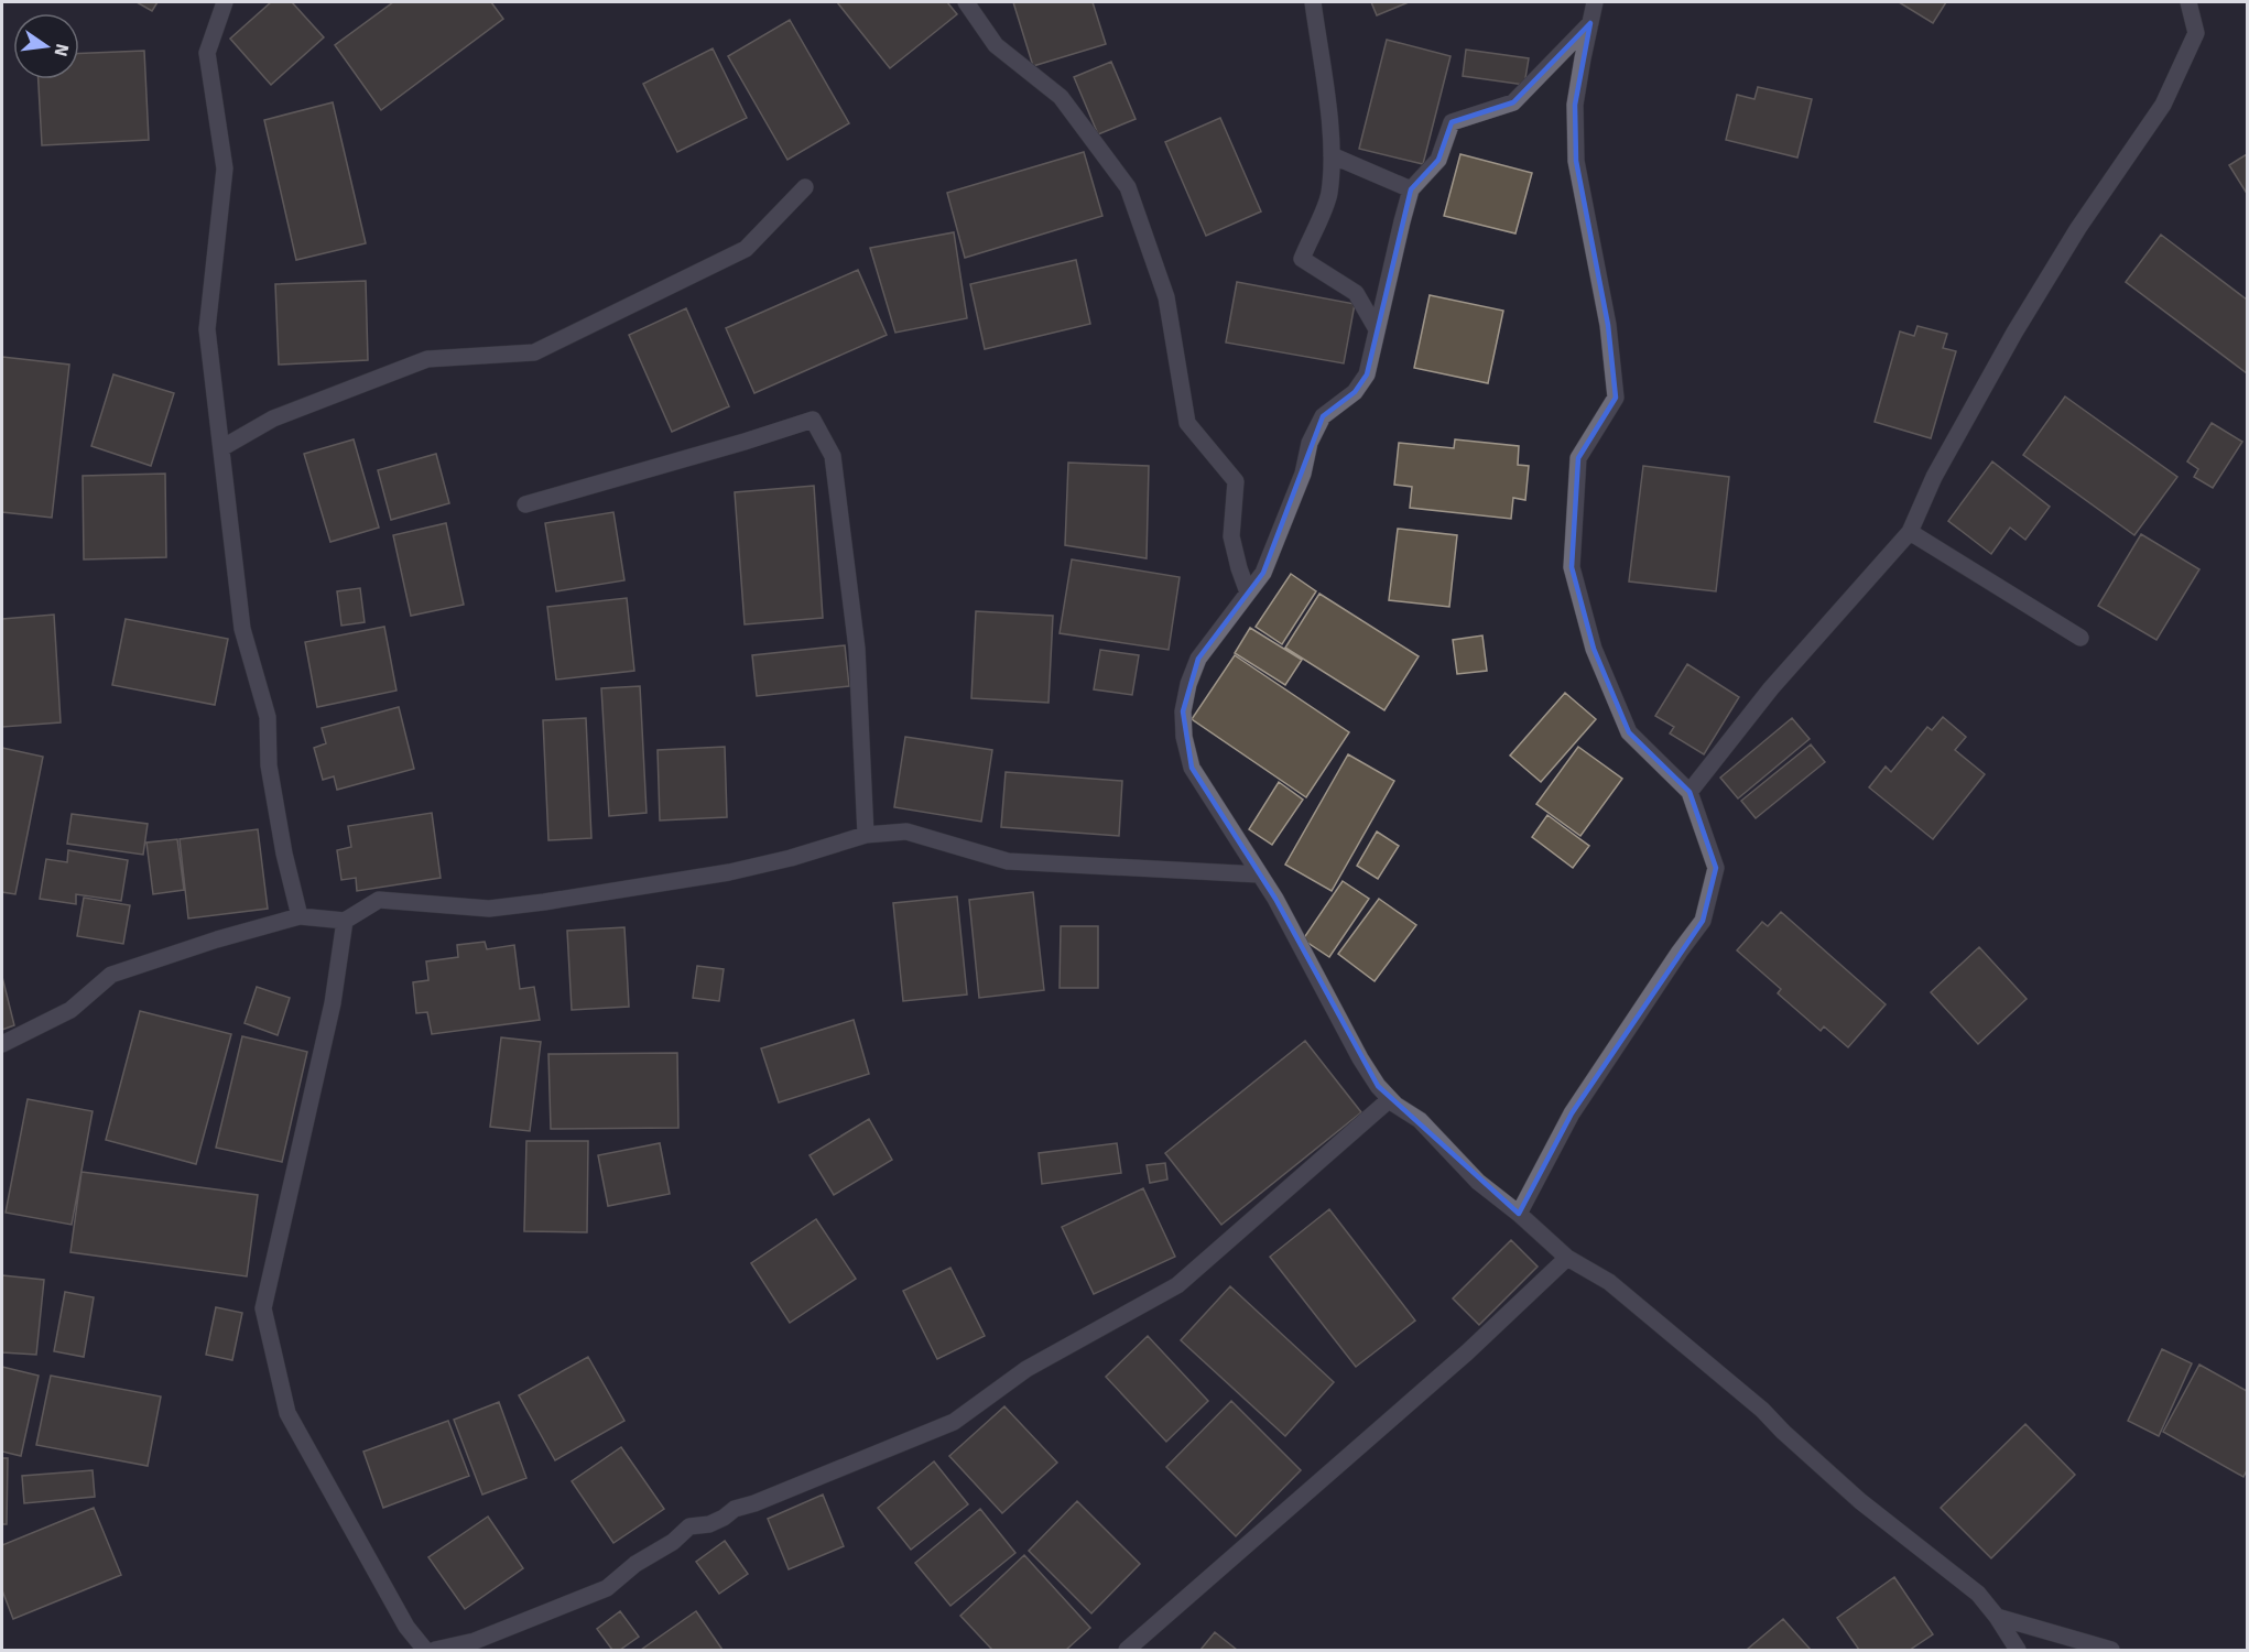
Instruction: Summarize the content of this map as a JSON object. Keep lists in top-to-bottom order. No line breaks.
{"north":"right"}
